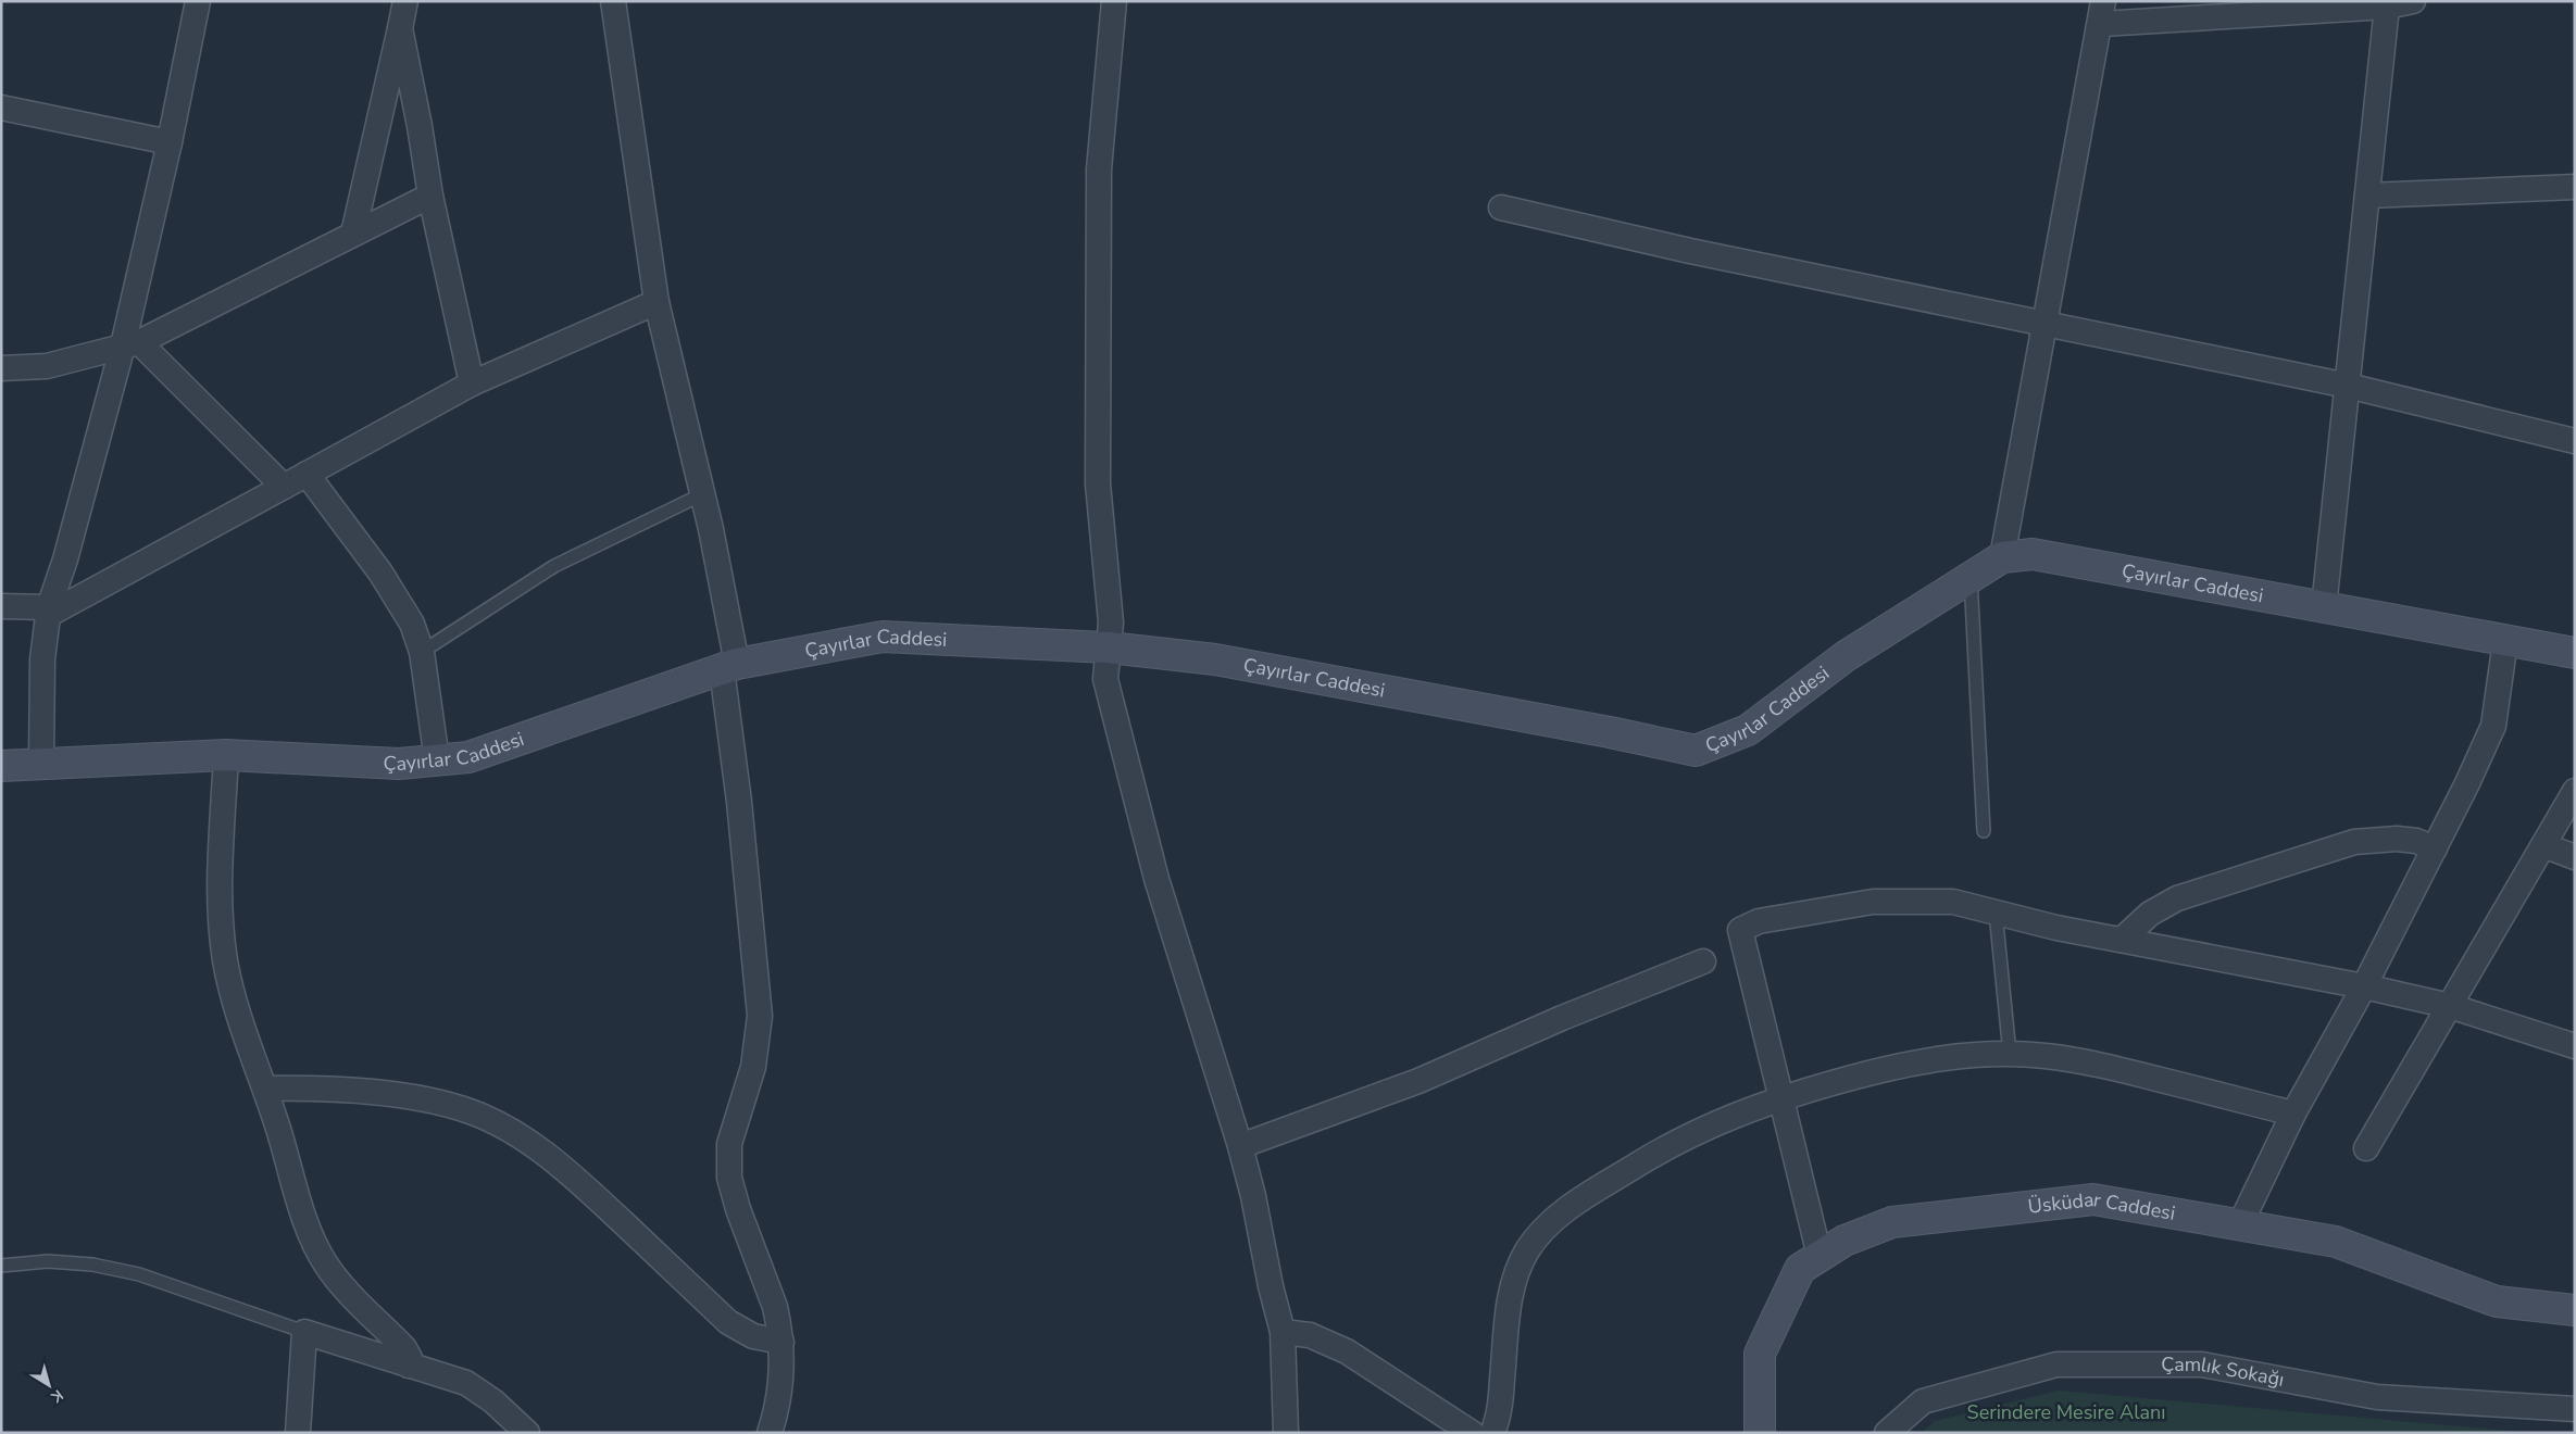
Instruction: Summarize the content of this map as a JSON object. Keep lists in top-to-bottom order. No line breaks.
{"streets":{"street":["Çayırlar Caddesi","Üsküdar Caddesi","Çamlık Sokağı"]},"parks":["Serindere Mesire Alanı"],"north":"bottom right"}
